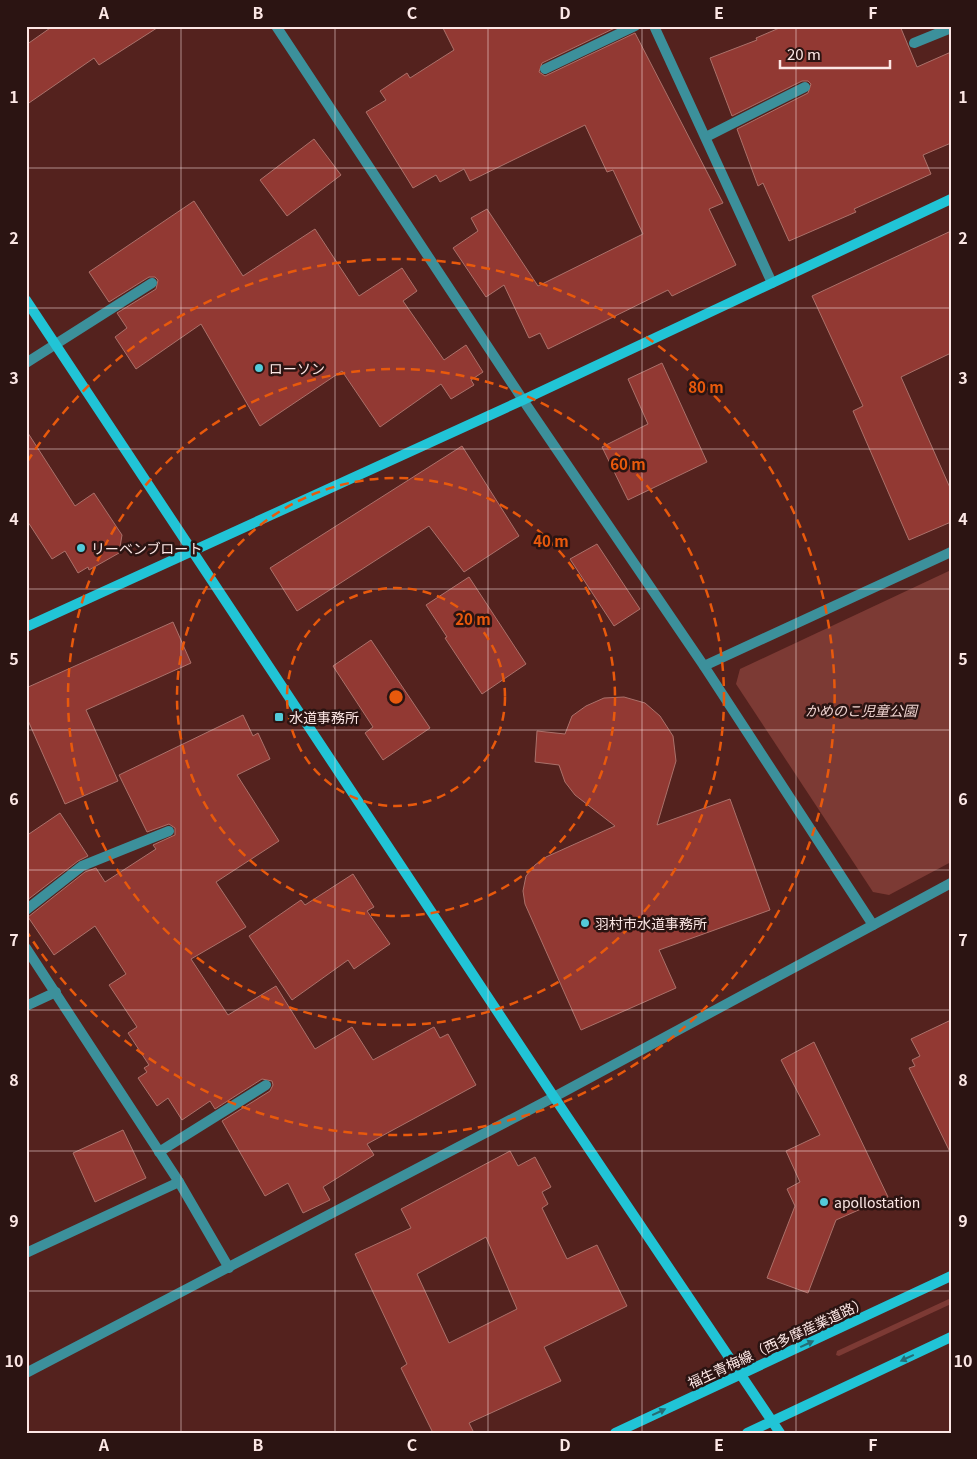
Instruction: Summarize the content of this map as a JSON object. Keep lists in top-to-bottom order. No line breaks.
{"streets":{"street":["福生青梅線（西多摩産業道路）"]},"parks":["かめのこ児童公園"],"places":{"other":["ローソン","リーベンブロート","羽村市水道事務所","apollostation"],"transit":["水道事務所"]},"scale_bar":"20 m","grid":{"columns":["A","B","C","D","E","F"],"rows":["1","2","3","4","5","6","7","8","9","10"]},"rings":["80 m","60 m","40 m","20 m"]}
